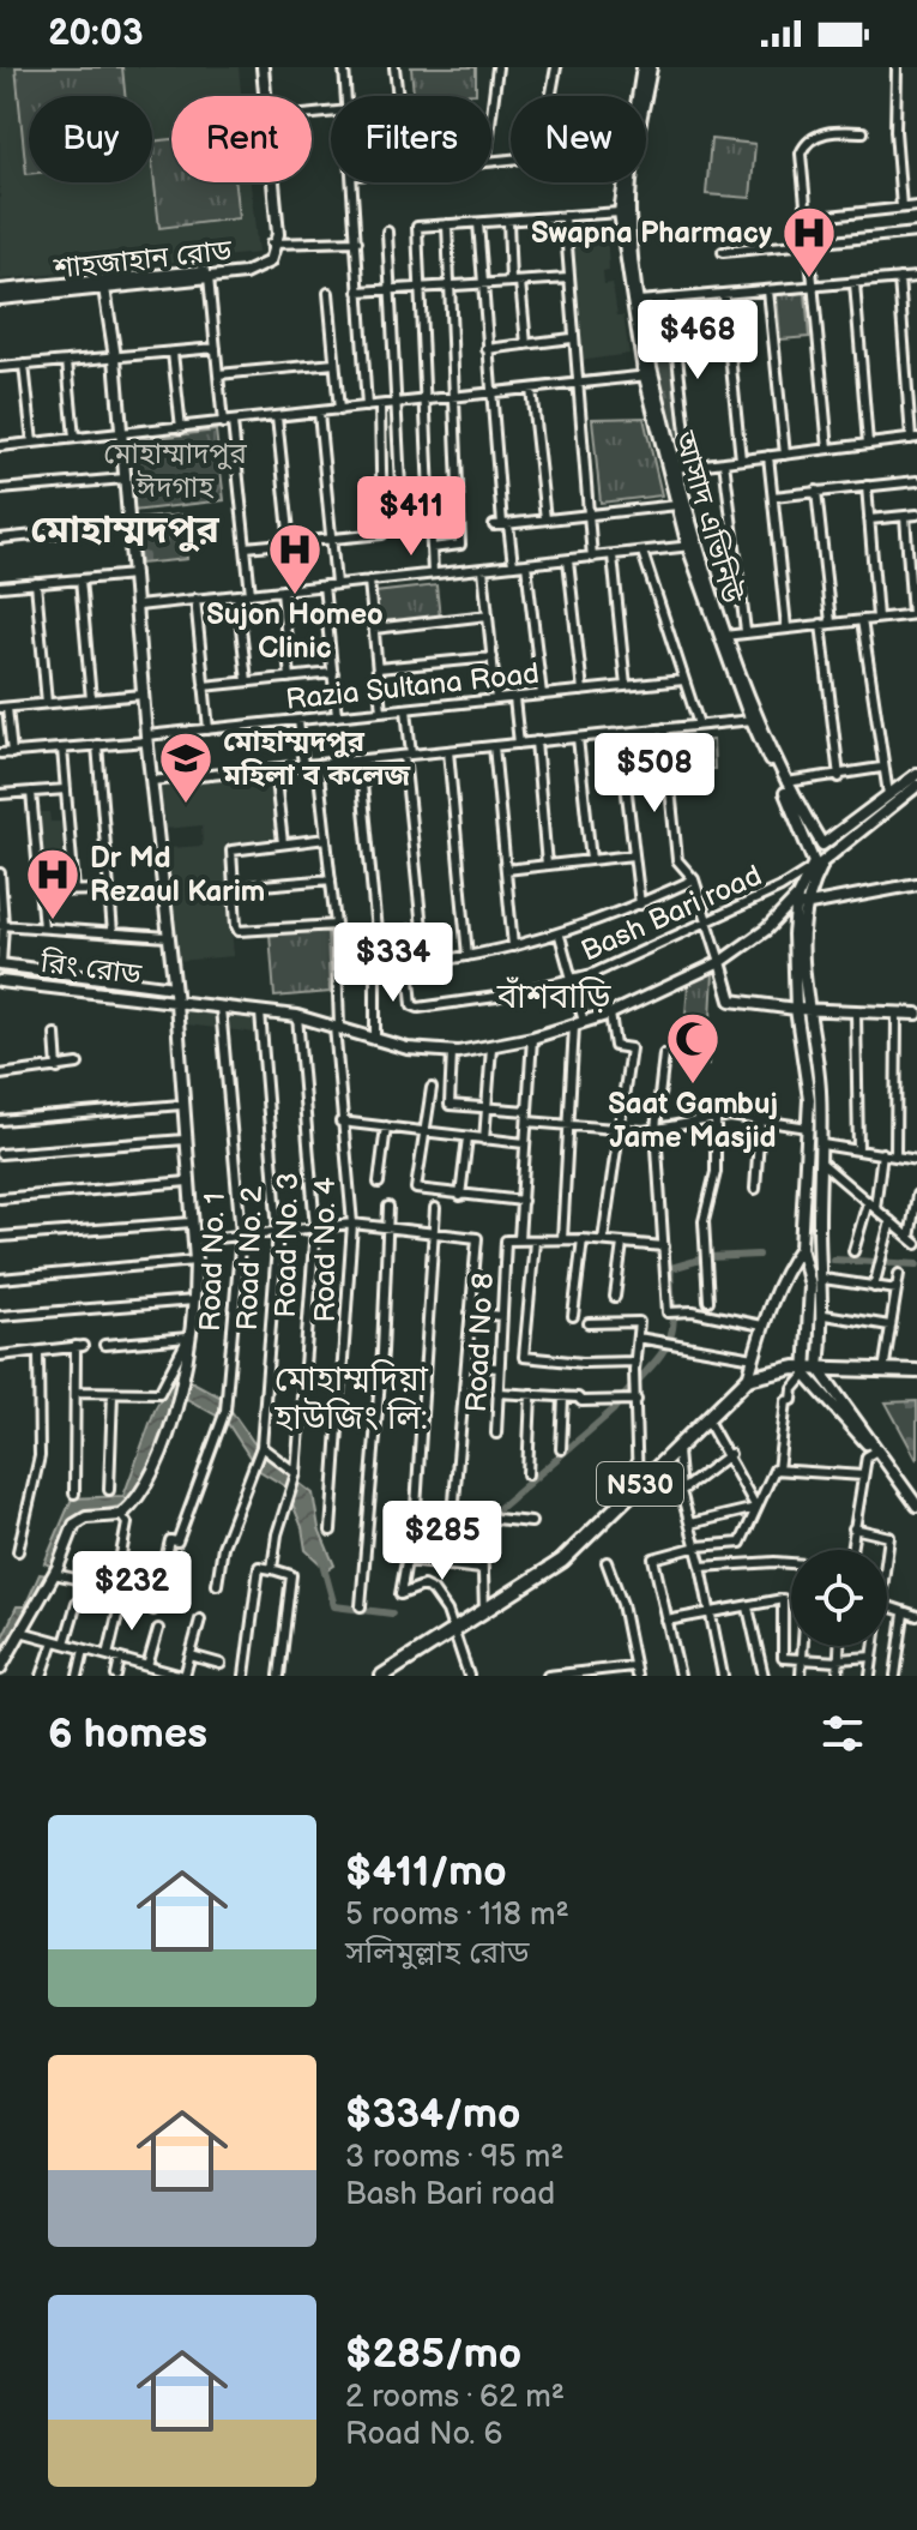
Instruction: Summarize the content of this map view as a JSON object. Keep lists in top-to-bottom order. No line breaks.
{"streets":{"highway":["N530"],"street":["শাহজাহান রোড","আসাদ এভিনিউ","Razia Sultana Road","Bash Bari road","রিং রোড","Road No. 3","Road No. 4","Road No. 2","Road No. 1","Road No 8"]},"crossings":[["আসাদ এভিনিউ","Bash Bari road"],["রিং রোড","Road No. 3"],["রিং রোড","Road No. 4"],["রিং রোড","Road No. 2"],["রিং রোড","Road No. 1"]],"districts":["মোহাম্মদপুর","বাঁশবাড়ি","মোহাম্মদিয়া হাউজিং লি:"],"parks":["মোহাম্মাদপুর ঈদগাহ"],"places":{"hospital":["Swapna Pharmacy","Sujon Homeo Clinic","Dr Md Rezaul Karim"],"school or university":["মোহাম্মদপুর মহিলা ব কলেজ"],"mosque":["Saat Gambuj Jame Masjid"]},"page":{"status":"20:03","chip":["Buy","Rent","Filters","New"],"price":["$468","$411","$508","$334","$285","$232"],"heading":"6 homes","list":[{"name":"$411/mo","note":"5 rooms · 118 m² · সলিমুল্লাহ রোড"},{"name":"$334/mo","note":"3 rooms · 95 m² · Bash Bari road"},{"name":"$285/mo","note":"2 rooms · 62 m² · Road No. 6"}]}}
